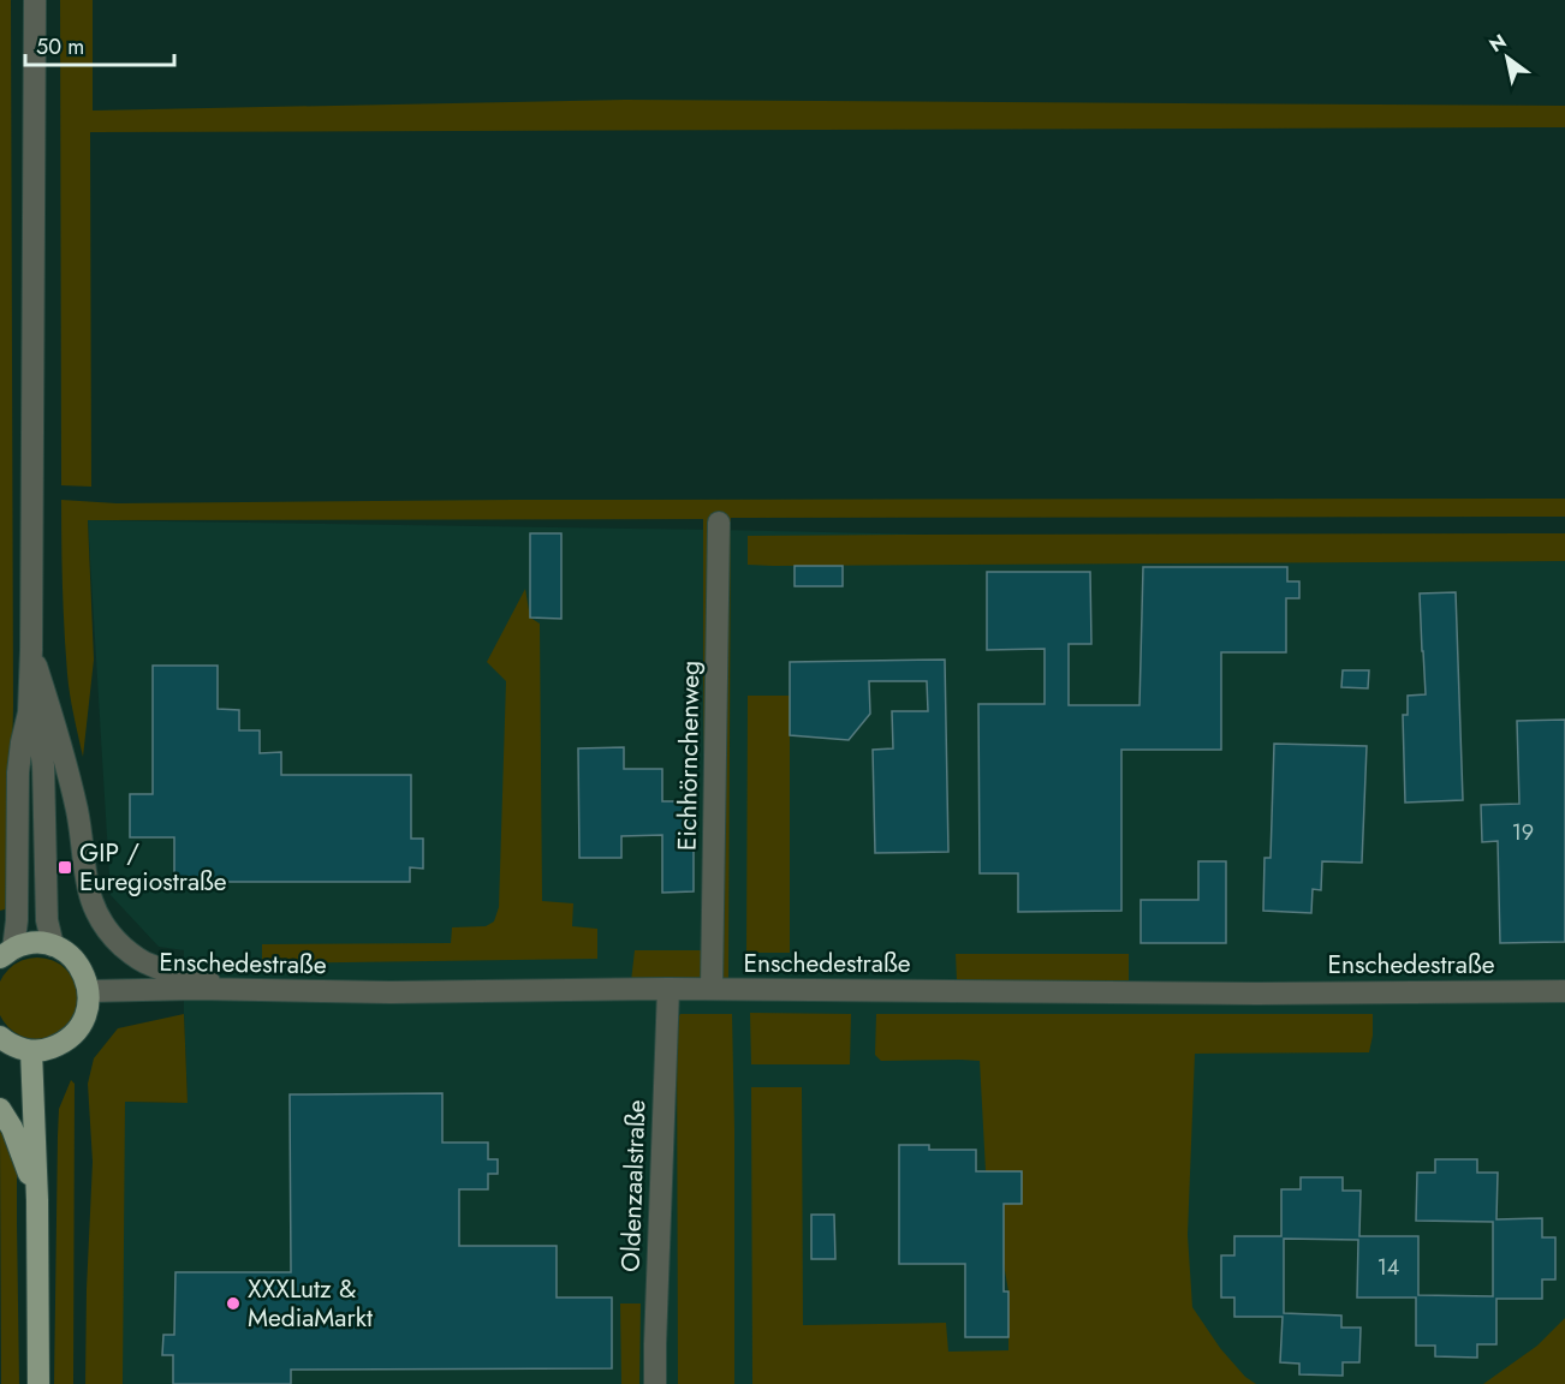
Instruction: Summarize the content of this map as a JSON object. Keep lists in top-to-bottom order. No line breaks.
{"streets":{"street":["Eichhörnchenweg","Enschedestraße","Oldenzaalstraße"]},"crossings":[["Eichhörnchenweg","Enschedestraße"],["Enschedestraße","Oldenzaalstraße"]],"places":{"transit":["GIP / Euregiostraße"],"other":["XXXLutz & MediaMarkt"]},"house_numbers":["19","14"],"scale_bar":"50 m","north":"top left"}
